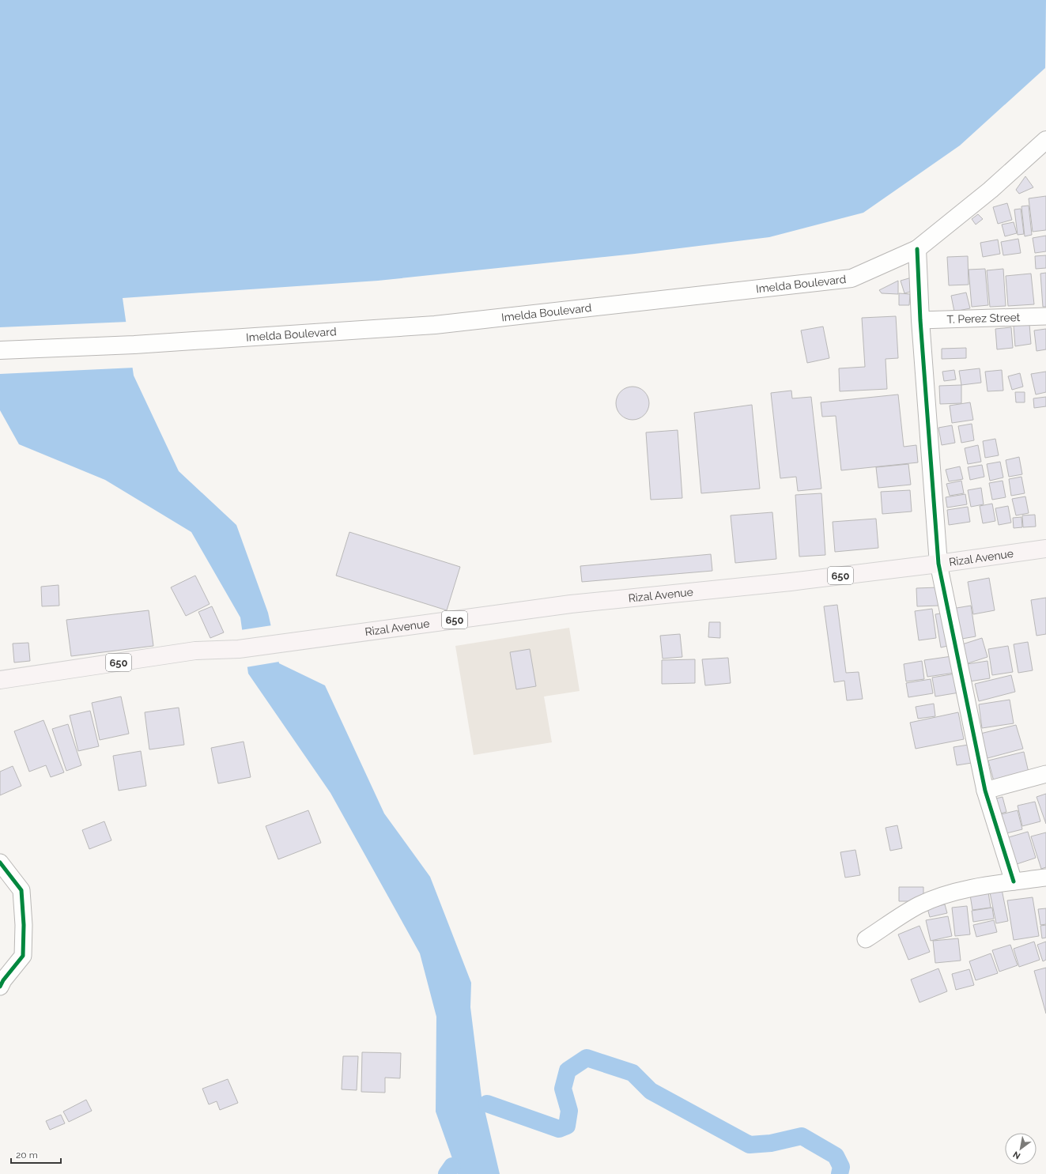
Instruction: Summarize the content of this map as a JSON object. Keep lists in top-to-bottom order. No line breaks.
{"streets":{"main road":["Imelda Boulevard","Rizal Avenue","650"],"street":["T. Perez Street"]},"scale_bar":"20 m","north":"bottom left"}
